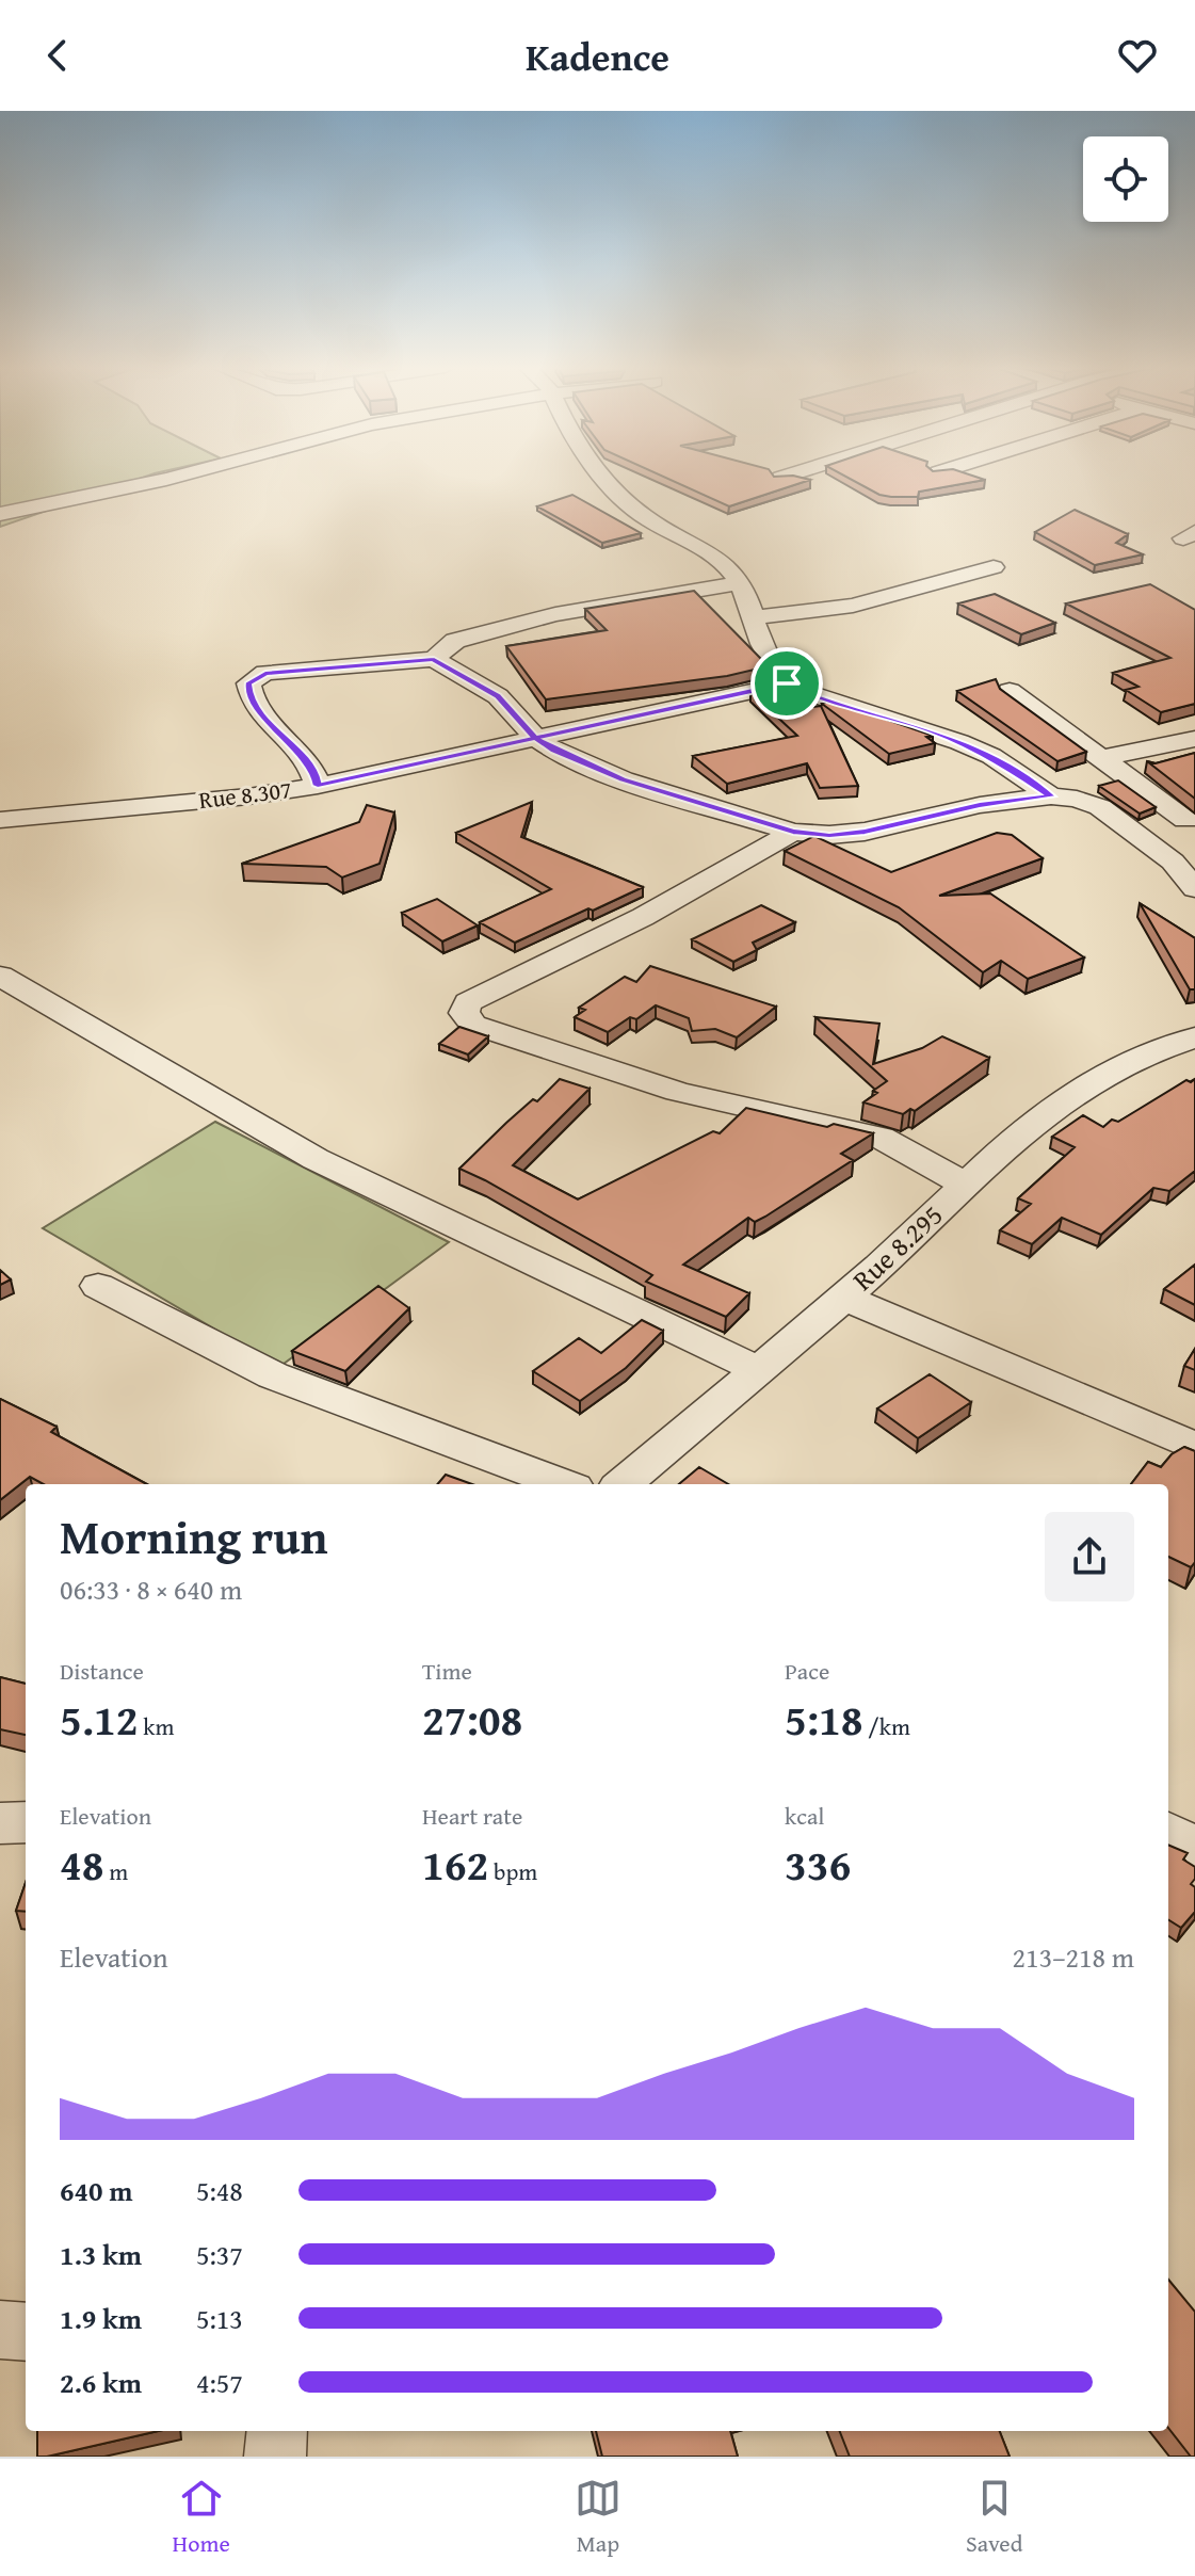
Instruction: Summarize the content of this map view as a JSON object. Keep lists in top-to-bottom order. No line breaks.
{"streets":{"street":["Rue 8.307","Rue 8.295"]},"page":{"header":"Kadence","heading":["Morning run","06:33 · 8 × 640 m"],"stats":[["Distance","5.12 km"],["Time","27:08"],["Pace","5:18 /km"],["Elevation","48 m"],["Heart rate","162 bpm"],["kcal","336"]],"chart":["Elevation","213–218 m"],"list":[{"name":"640 m","note":"5:48"},{"name":"1.3 km","note":"5:37"},{"name":"1.9 km","note":"5:13"},{"name":"2.6 km","note":"4:57"}],"tabs":["Home","Map","Saved"]}}
